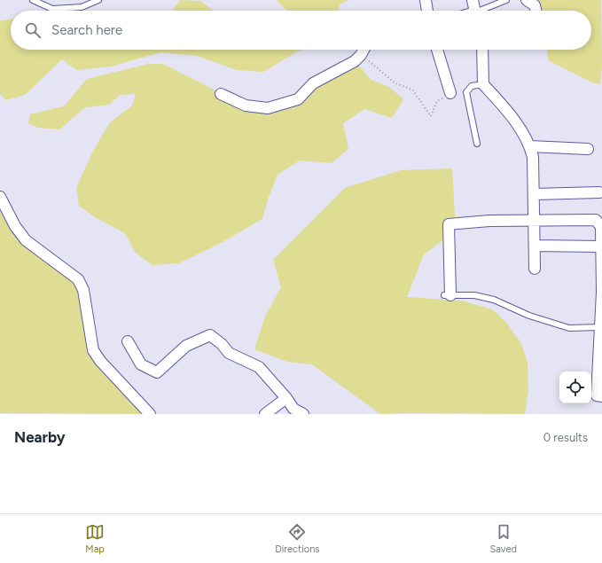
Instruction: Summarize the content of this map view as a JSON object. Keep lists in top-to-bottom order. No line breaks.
{"page":{"search":"Search here","heading":["Nearby","0 results"],"nav":["Map","Directions","Saved"]}}
